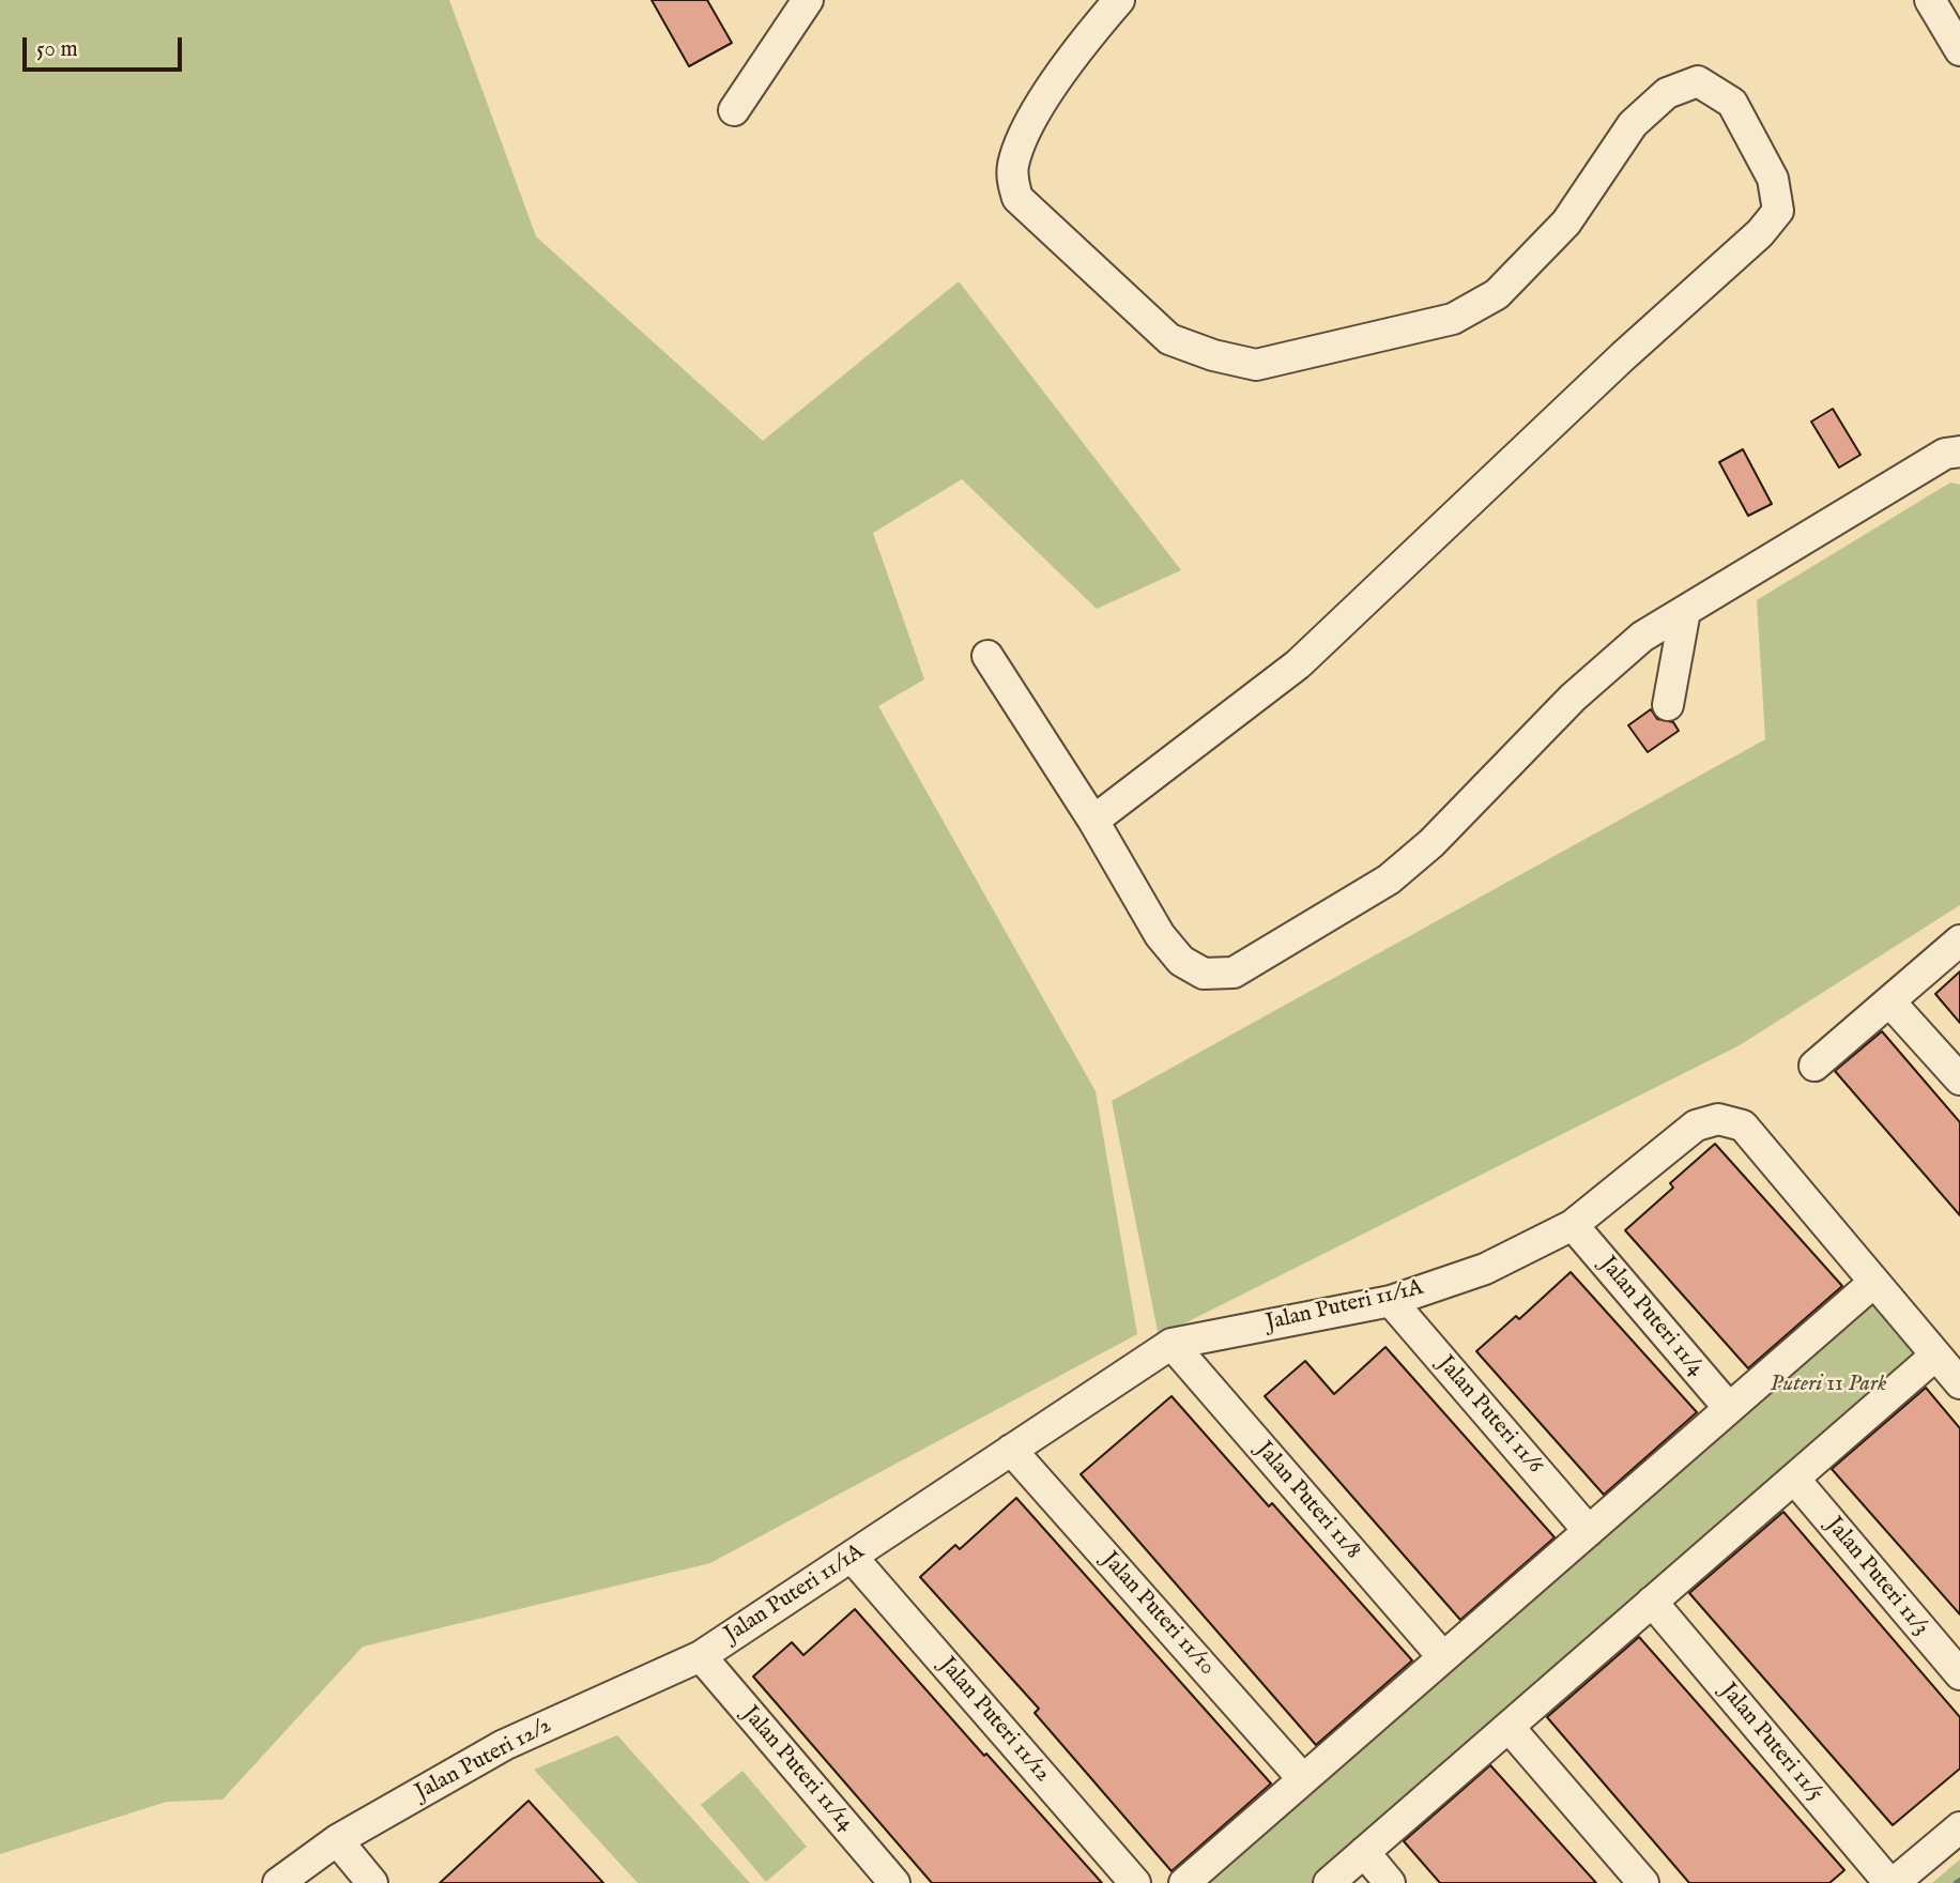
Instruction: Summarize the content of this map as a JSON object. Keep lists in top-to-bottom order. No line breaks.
{"streets":{"street":["Jalan Puteri 11/1A","Jalan Puteri 11/4","Jalan Puteri 11/6","Jalan Puteri 11/8","Jalan Puteri 11/3","Jalan Puteri 11/10","Jalan Puteri 11/12","Jalan Puteri 11/5","Jalan Puteri 12/2","Jalan Puteri 11/14"]},"crossings":[["Jalan Puteri 11/1A","Jalan Puteri 11/4"],["Jalan Puteri 11/1A","Jalan Puteri 11/6"],["Jalan Puteri 11/1A","Jalan Puteri 11/8"],["Jalan Puteri 11/1A","Jalan Puteri 11/10"],["Jalan Puteri 11/1A","Jalan Puteri 11/12"],["Jalan Puteri 11/1A","Jalan Puteri 12/2"],["Jalan Puteri 11/1A","Jalan Puteri 11/14"],["Jalan Puteri 12/2","Jalan Puteri 11/14"]],"parks":["Puteri 11 Park"],"scale_bar":"50 m"}
